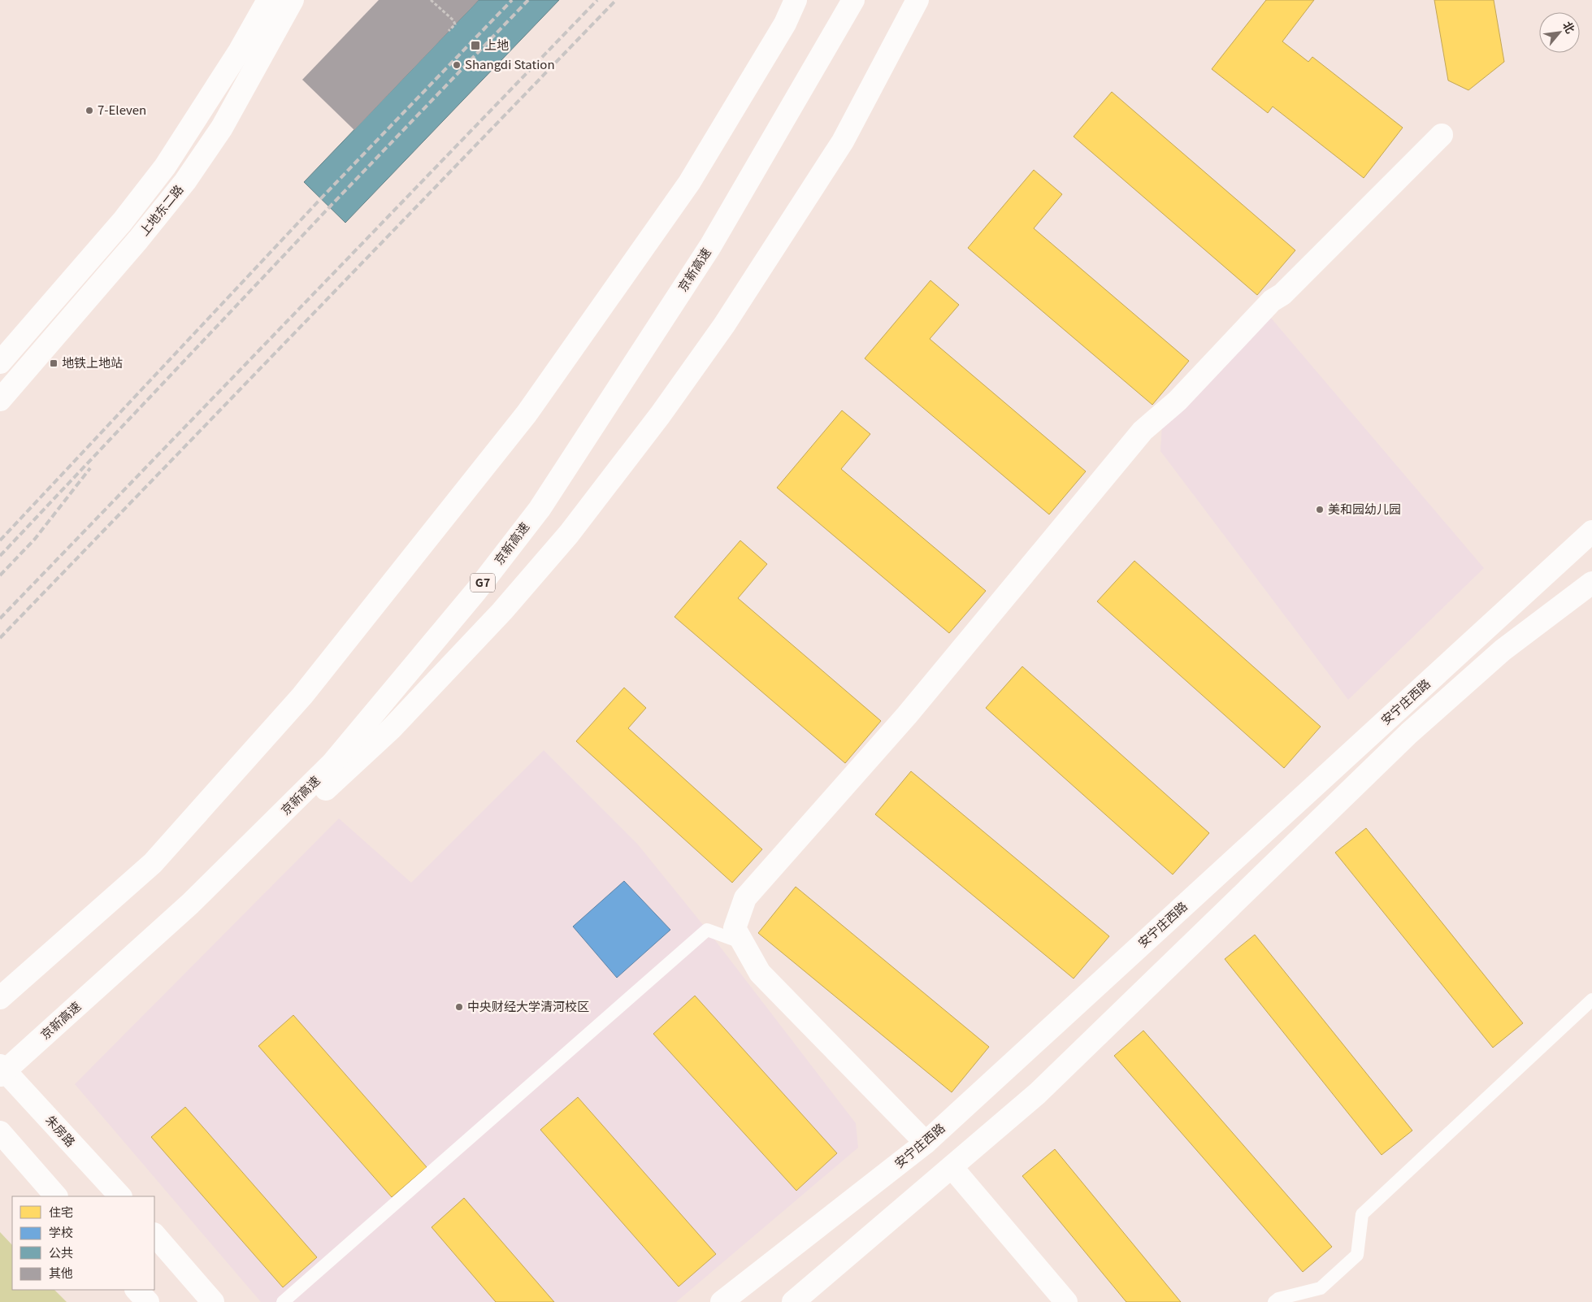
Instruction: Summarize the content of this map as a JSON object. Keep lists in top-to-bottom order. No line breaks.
{"streets":{"main road":["上地东二路","京新高速","G7","安宁庄西路","朱房路"]},"places":{"transit":["上地","地铁上地站"],"other":["Shangdi Station","7-Eleven","美和园幼儿园","中央财经大学清河校区"]},"legend":["住宅","学校","公共","其他"],"north":"top right"}
